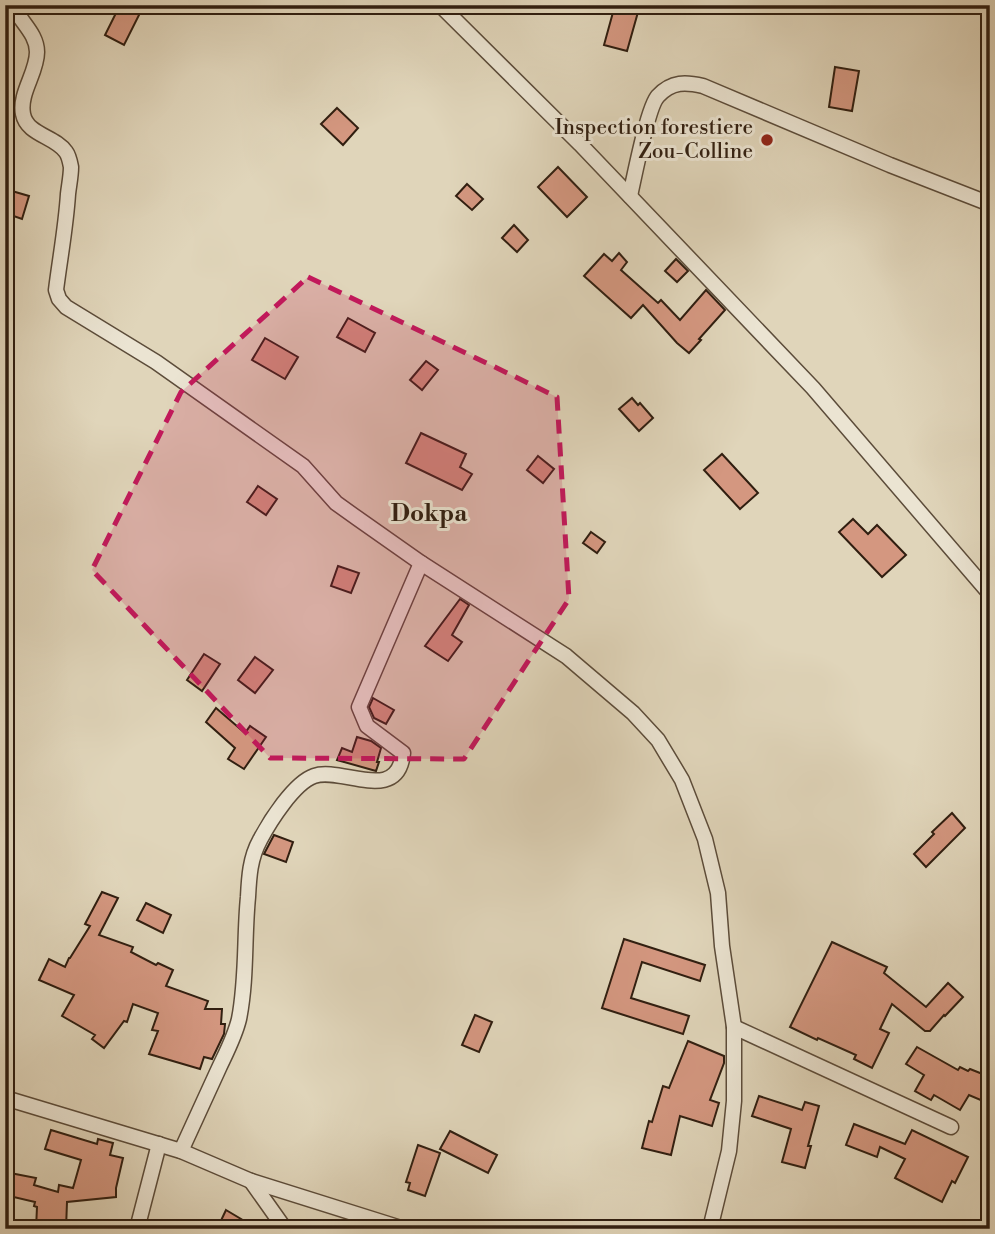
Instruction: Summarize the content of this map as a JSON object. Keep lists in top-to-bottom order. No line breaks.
{"districts":["Dokpa"],"places":["Inspection forestiere Zou-Colline"]}
